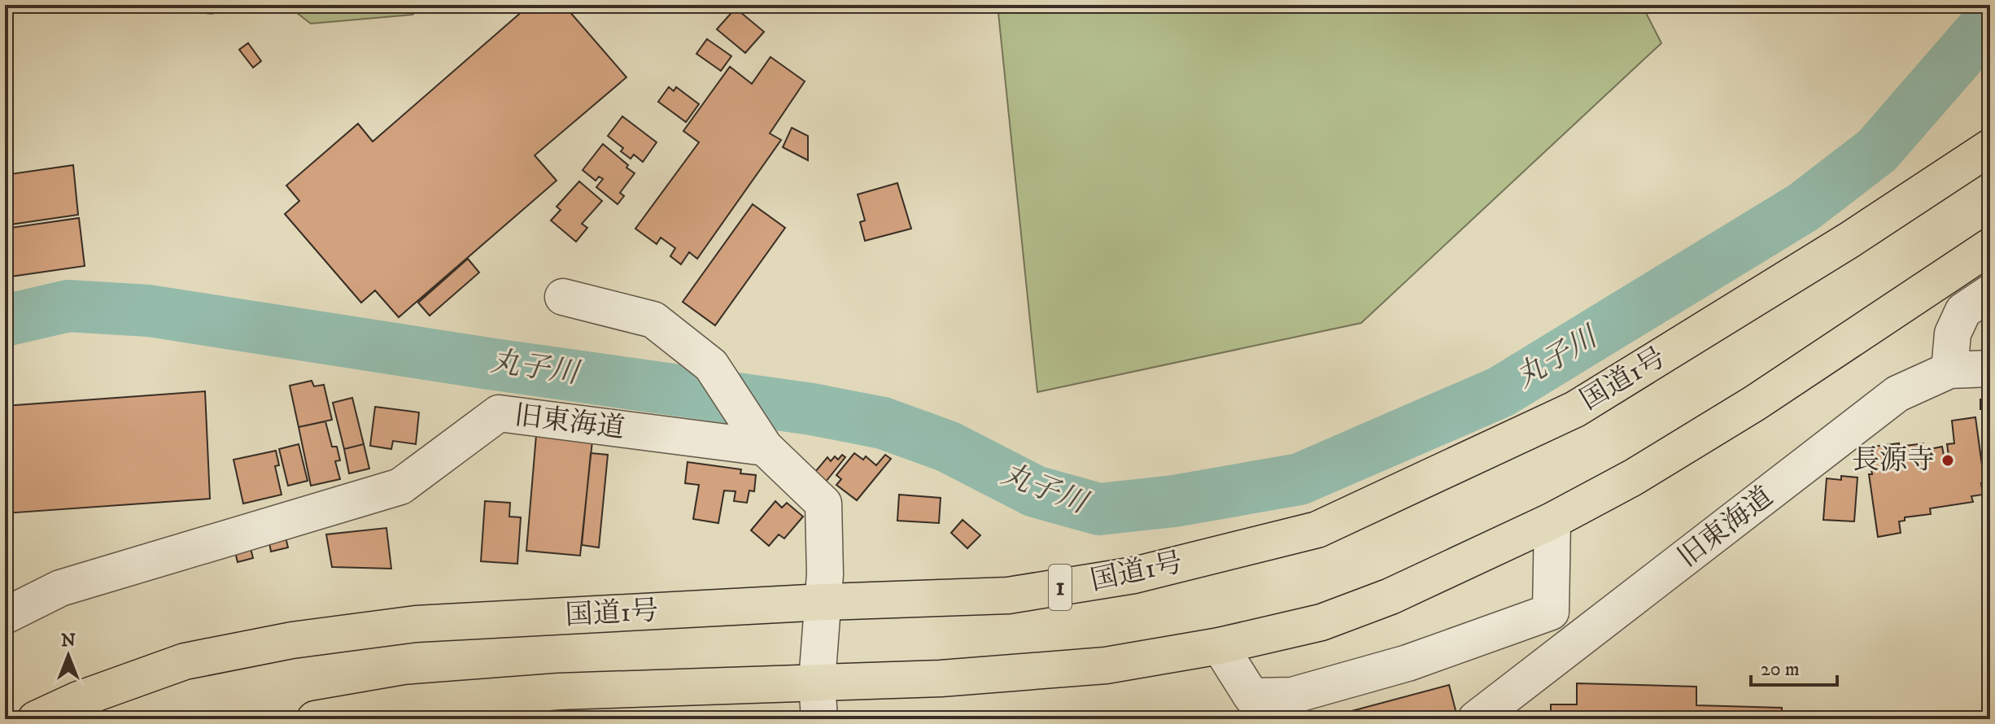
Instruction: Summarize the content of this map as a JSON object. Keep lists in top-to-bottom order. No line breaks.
{"streets":{"highway":["国道1号","1"],"street":["旧東海道"]},"water":["丸子川"],"places":["長源寺"],"scale_bar":"20 m","north":"top"}
